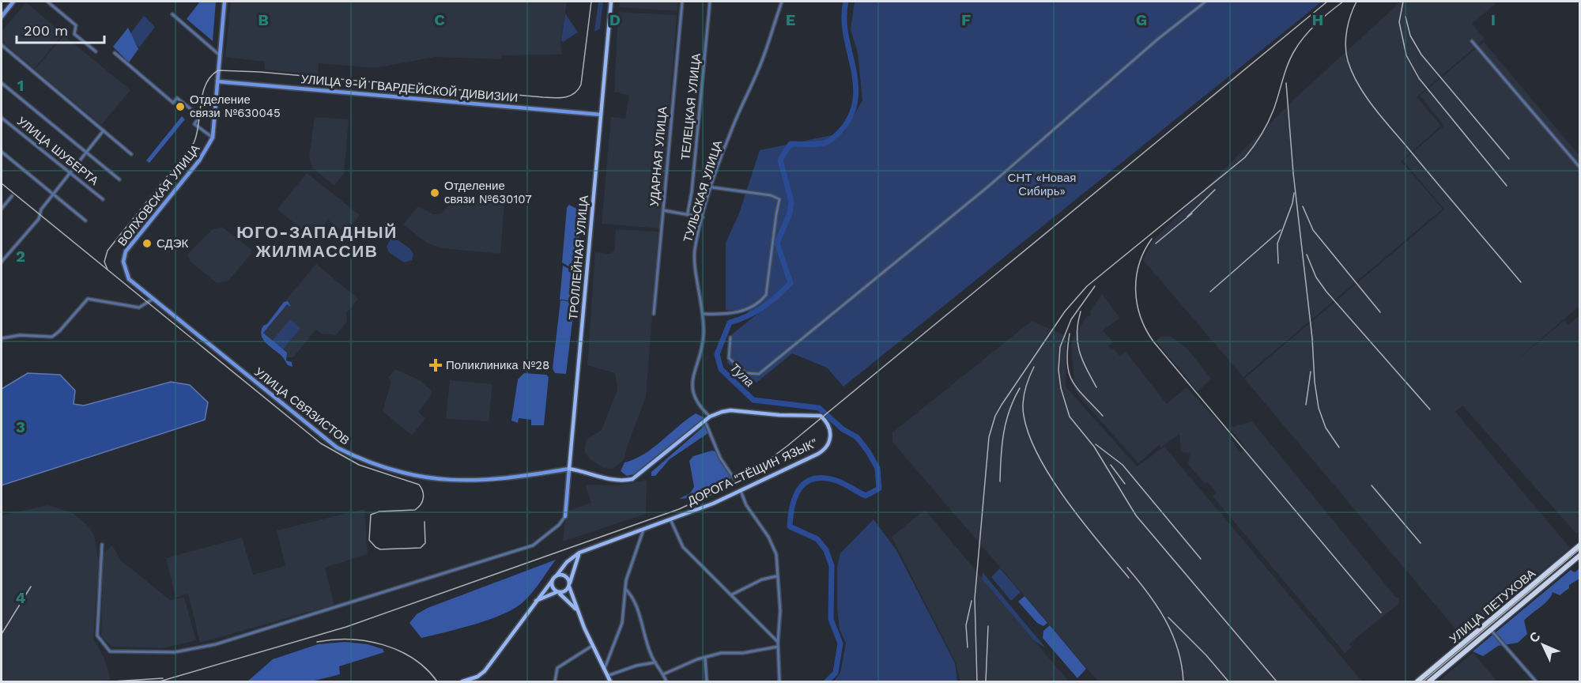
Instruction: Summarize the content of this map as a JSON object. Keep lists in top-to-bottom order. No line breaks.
{"streets":{"highway":["УЛИЦА ПЕТУХОВА"],"main road":["УЛИЦА 9-Й ГВАРДЕЙСКОЙ ДИВИЗИИ","ВОЛХОВСКАЯ УЛИЦА","ТРОЛЛЕЙНАЯ УЛИЦА","УЛИЦА СВЯЗИСТОВ","ДОРОГА \"ТЁЩИН ЯЗЫК\""],"street":["ТЕЛЕЦКАЯ УЛИЦА","УЛИЦА ШУБЕРТА","УДАРНАЯ УЛИЦА","ТУЛЬСКАЯ УЛИЦА"]},"crossings":[["УЛИЦА 9-Й ГВАРДЕЙСКОЙ ДИВИЗИИ","ВОЛХОВСКАЯ УЛИЦА"],["УЛИЦА 9-Й ГВАРДЕЙСКОЙ ДИВИЗИИ","ТРОЛЛЕЙНАЯ УЛИЦА"],["ТУЛЬСКАЯ УЛИЦА","ДОРОГА \"ТЁЩИН ЯЗЫК\""],["ВОЛХОВСКАЯ УЛИЦА","УЛИЦА СВЯЗИСТОВ"],["ТРОЛЛЕЙНАЯ УЛИЦА","УЛИЦА СВЯЗИСТОВ"],["ТРОЛЛЕЙНАЯ УЛИЦА","ДОРОГА \"ТЁЩИН ЯЗЫК\""],["УЛИЦА СВЯЗИСТОВ","ДОРОГА \"ТЁЩИН ЯЗЫК\""]],"districts":["ЮГО-ЗАПАДНЫЙ ЖИЛМАССИВ"],"water":["Тула"],"parks":["СНТ «Новая Сибирь»"],"places":{"other":["Отделение связи №630045","Отделение связи №630107","СДЭК"],"health":["Поликлиника №28"]},"scale_bar":"200 m","north":"top left","grid":{"columns":["B","C","D","E","F","G","H","I"],"rows":["1","2","3","4"]}}
